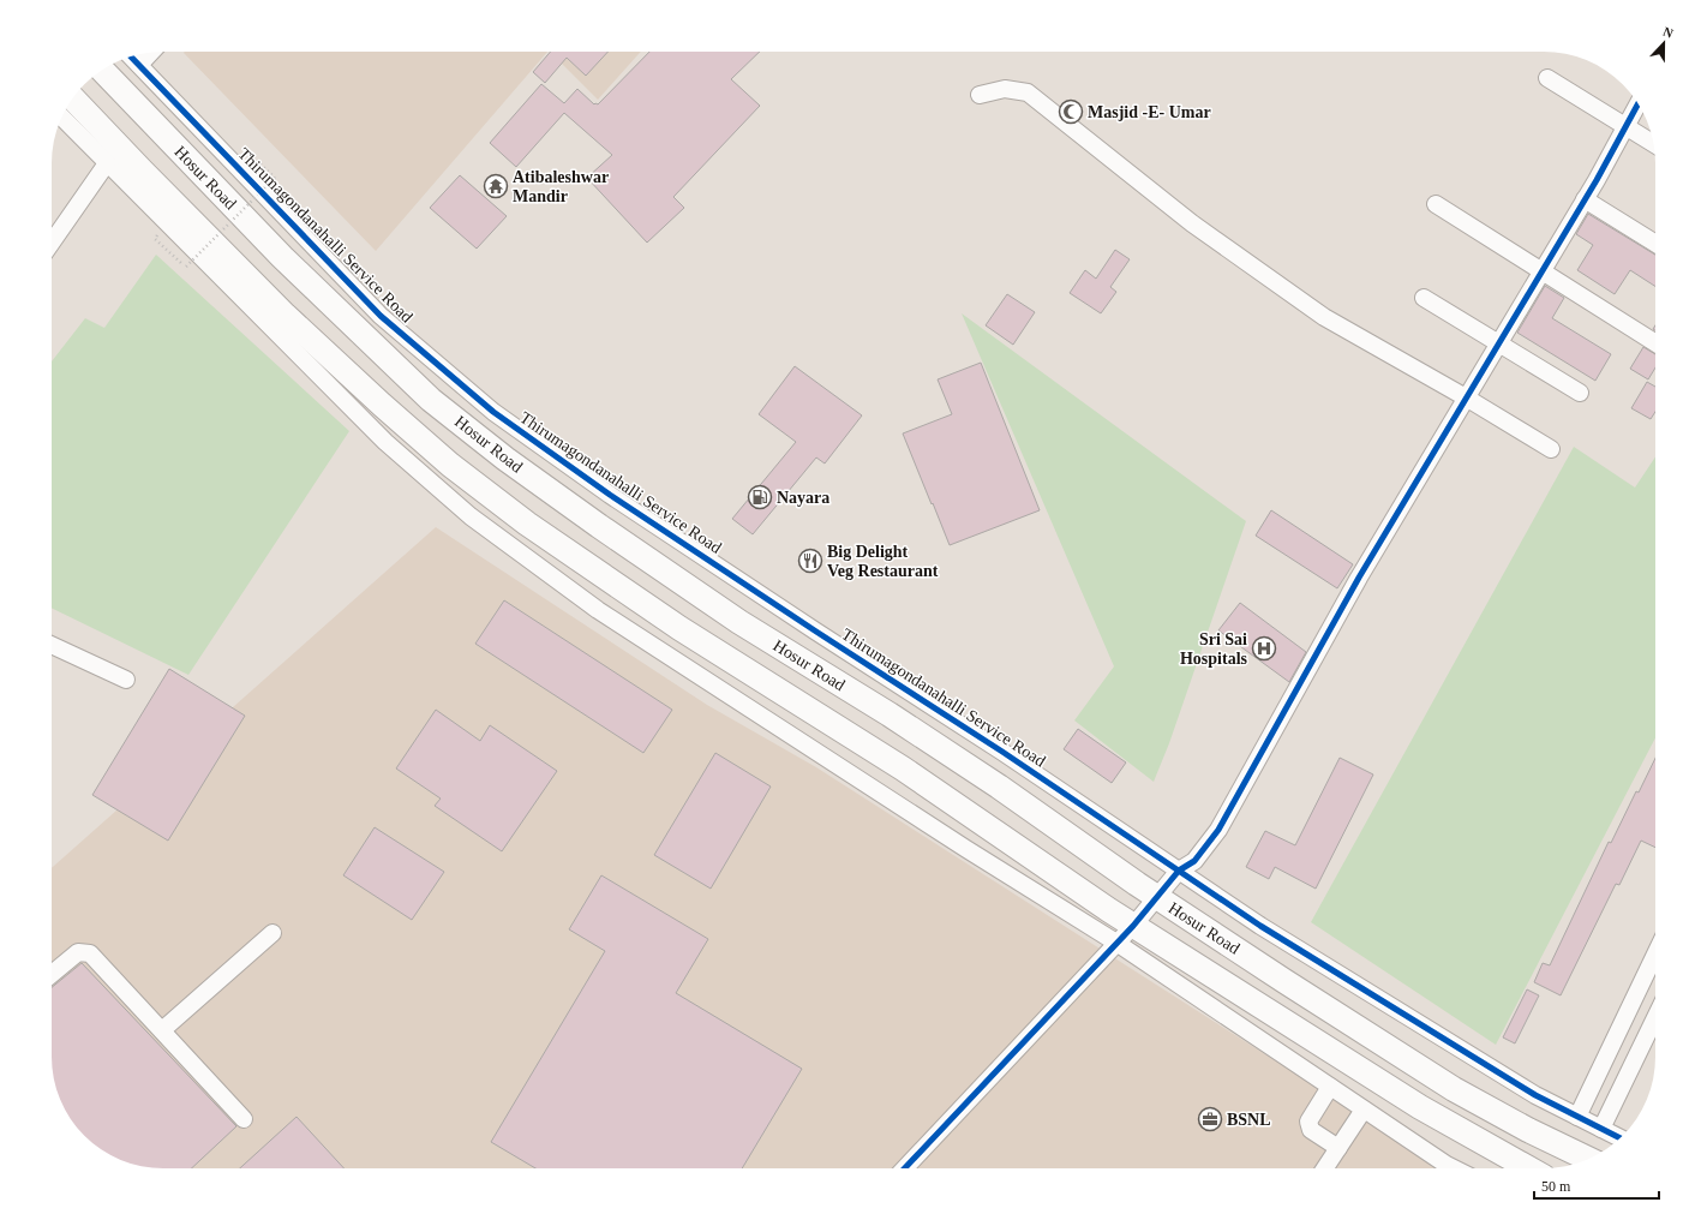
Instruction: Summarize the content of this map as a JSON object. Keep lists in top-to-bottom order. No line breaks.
{"streets":{"highway":["Hosur Road"],"street":["Thirumagondanahalli Service Road"]},"places":{"mosque":["Masjid -E- Umar"],"temple":["Atibaleshwar Mandir"],"fuel station":["Nayara"],"restaurant":["Big Delight Veg Restaurant"],"hospital":["Sri Sai Hospitals"],"office":["BSNL"]},"scale_bar":"50 m","north":"top"}
